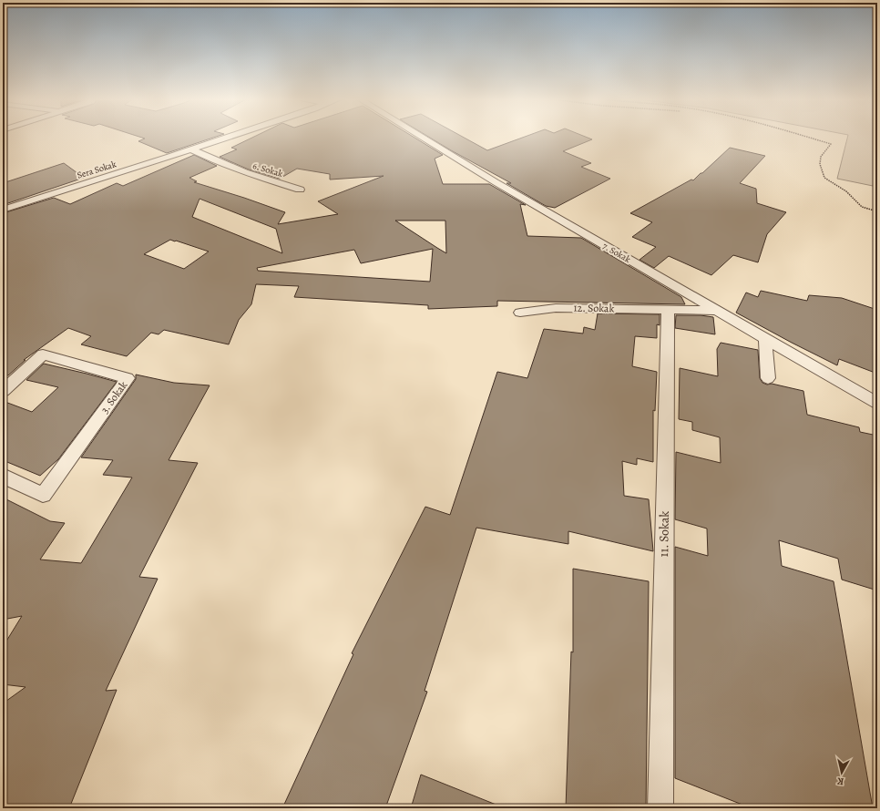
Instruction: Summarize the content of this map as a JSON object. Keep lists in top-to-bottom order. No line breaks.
{"streets":{"street":["Sera Sokak","6. Sokak","7. Sokak","12. Sokak","3. Sokak","11. Sokak"]},"crossings":[["Sera Sokak","6. Sokak"],["12. Sokak","11. Sokak"]],"north":"bottom"}
